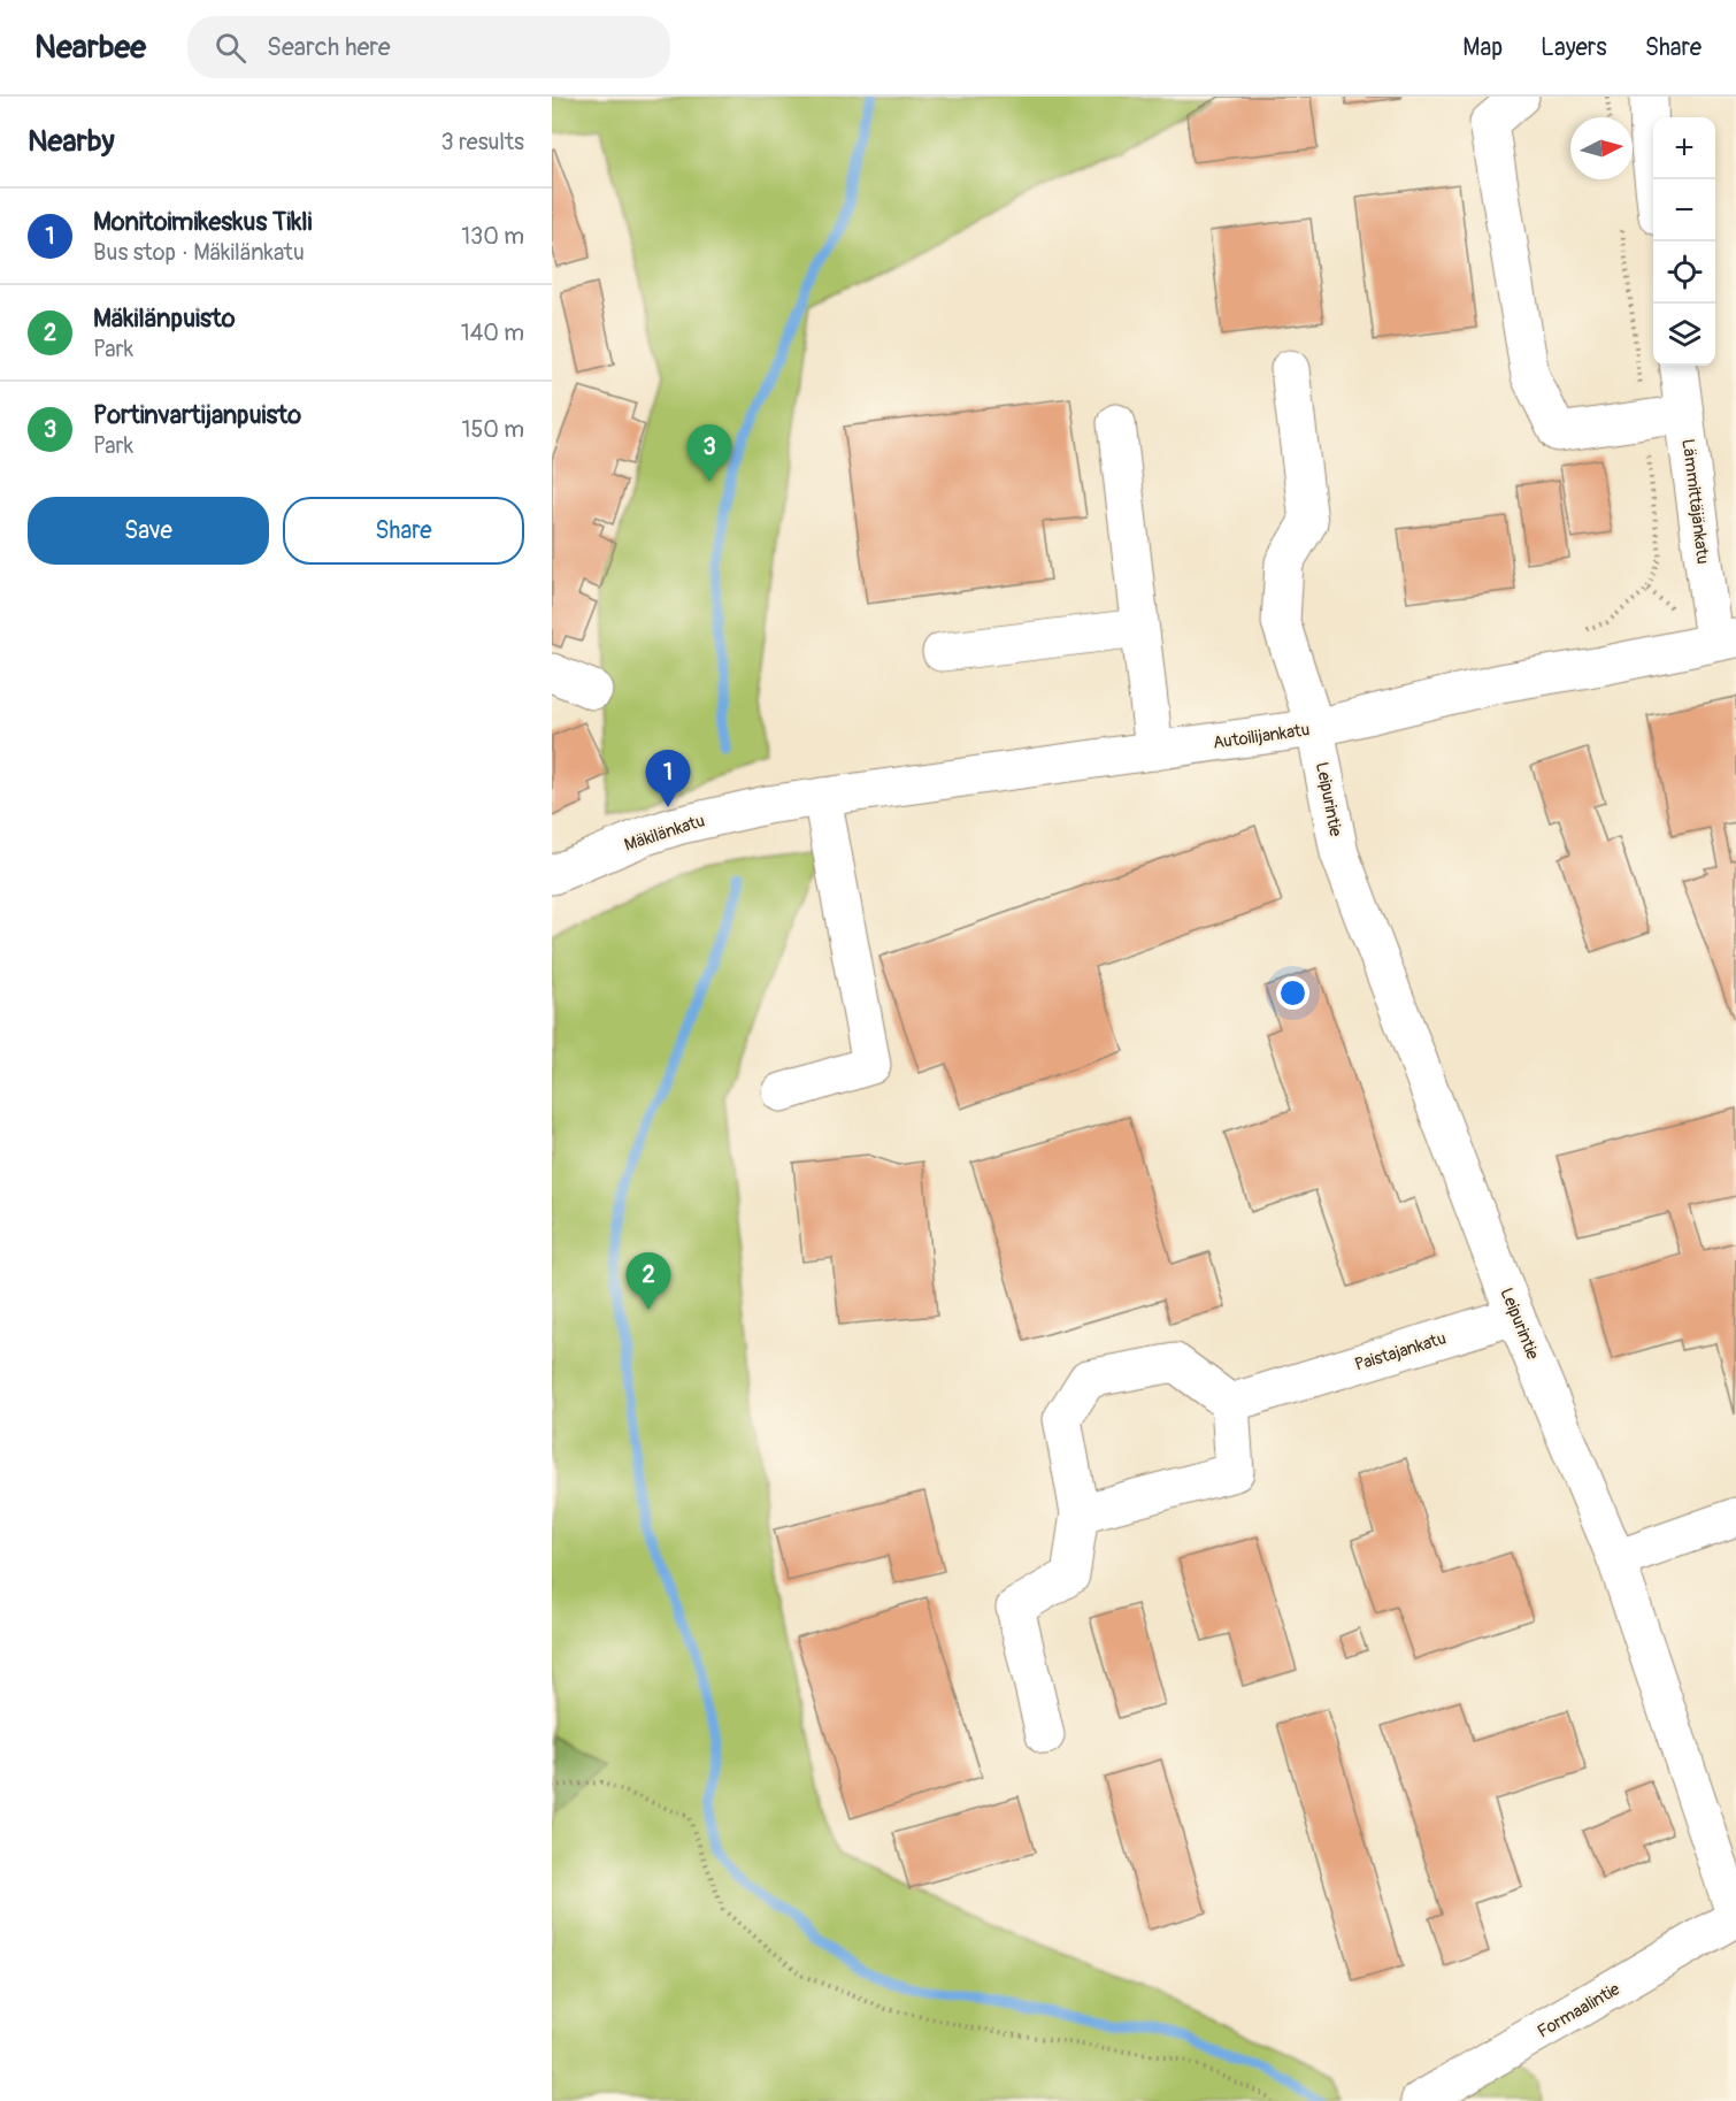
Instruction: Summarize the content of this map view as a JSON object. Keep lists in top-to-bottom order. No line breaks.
{"streets":{"street":["Lämmittäjänkatu","Autoilijankatu","Leipurintie","Mäkilänkatu","Paistajankatu","Formaalintie"]},"crossings":[["Lämmittäjänkatu","Autoilijankatu"],["Autoilijankatu","Leipurintie"],["Autoilijankatu","Mäkilänkatu"],["Leipurintie","Paistajankatu"],["Leipurintie","Formaalintie"]],"north":"right","page":{"header":"Nearbee","search":"Search here","nav":["Map","Layers","Share"],"heading":["Nearby","3 results"],"map_buttons":["+","−"],"list":[{"mark":"1","name":"Monitoimikeskus Tikli","note":"Bus stop · Mäkilänkatu","value":"130 m"},{"mark":"2","name":"Mäkilänpuisto","note":"Park","value":"140 m"},{"mark":"3","name":"Portinvartijanpuisto","note":"Park","value":"150 m"}],"pins":["3","1","2"],"buttons":["Save","Share"]}}
